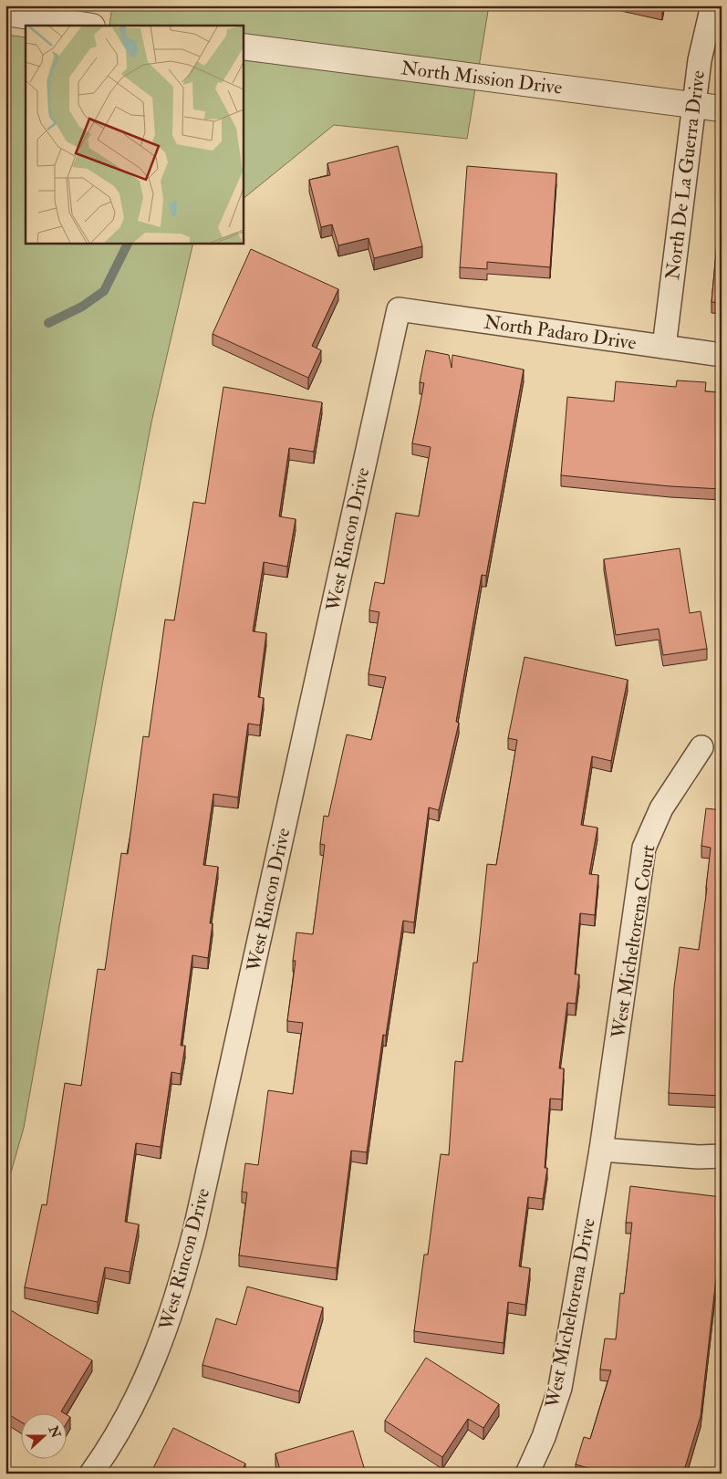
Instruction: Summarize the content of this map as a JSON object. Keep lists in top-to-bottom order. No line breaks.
{"streets":{"street":["North Mission Drive","North De La Guerra Drive","North Padaro Drive","West Rincon Drive","West Micheltorena Court","West Micheltorena Drive"]},"crossings":[["North Mission Drive","North De La Guerra Drive"],["North De La Guerra Drive","North Padaro Drive"],["North Padaro Drive","West Rincon Drive"],["West Micheltorena Court","West Micheltorena Drive"]],"north":"right"}
